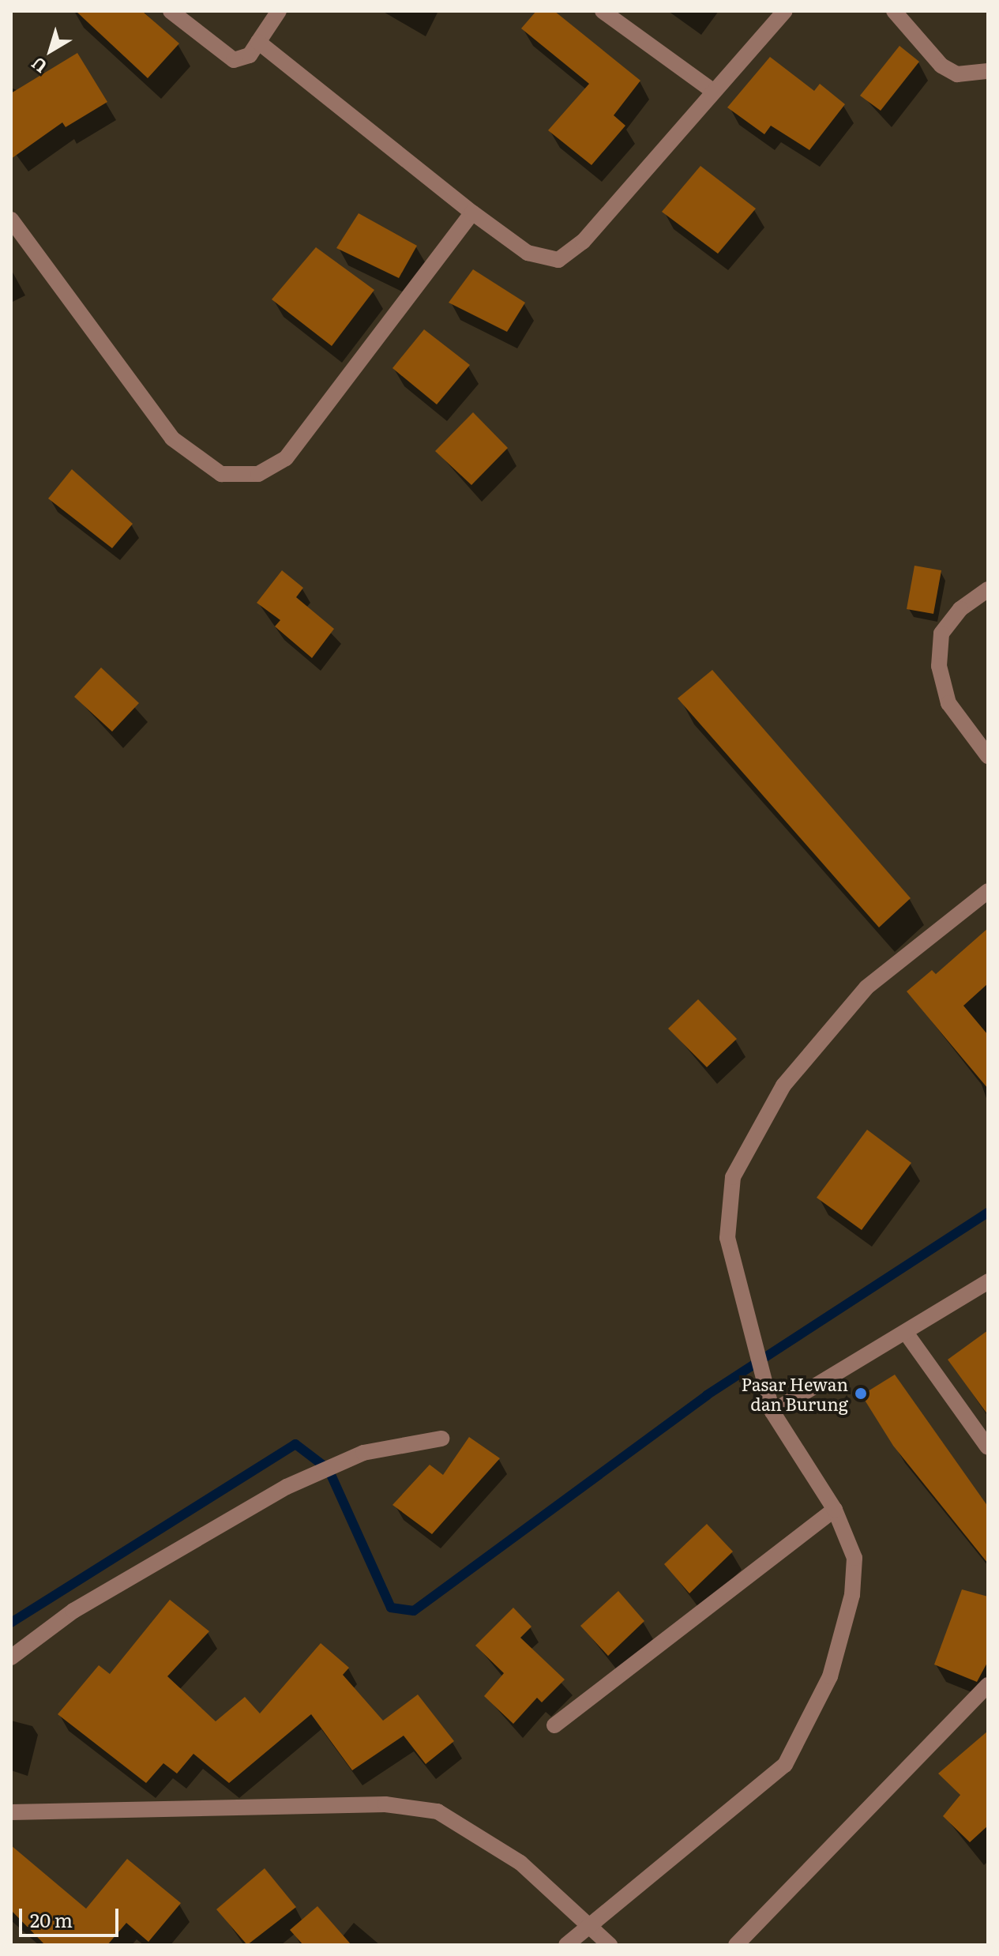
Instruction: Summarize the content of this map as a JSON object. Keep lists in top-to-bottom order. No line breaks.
{"places":["Pasar Hewan dan Burung"],"scale_bar":"20 m","north":"bottom left"}
